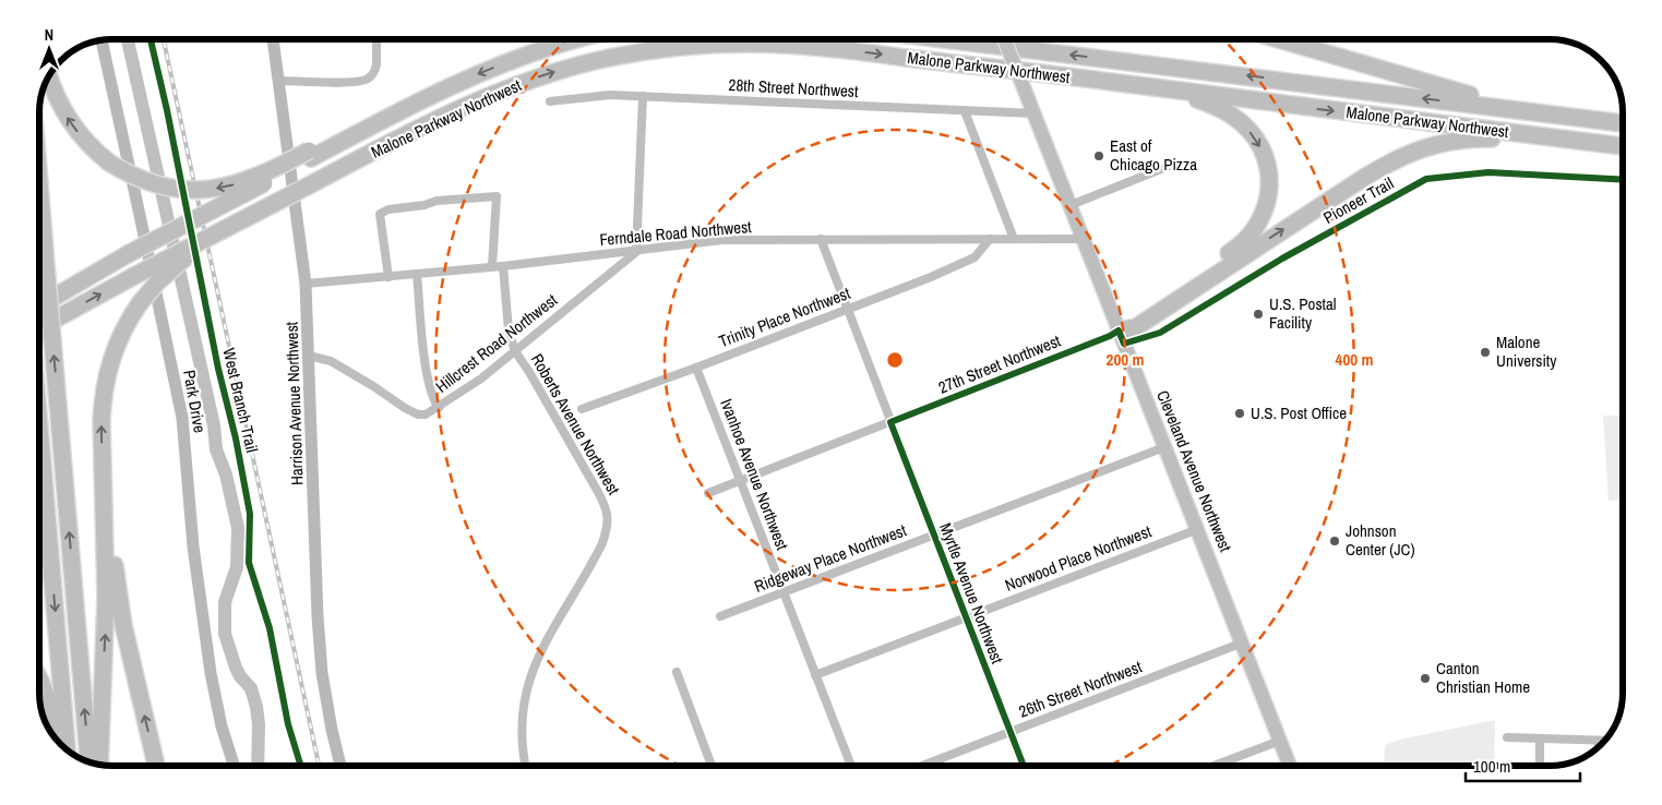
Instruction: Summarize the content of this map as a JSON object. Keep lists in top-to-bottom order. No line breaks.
{"streets":{"highway":["Malone Parkway Northwest"],"main road":["Park Drive","Harrison Avenue Northwest","Cleveland Avenue Northwest"],"street":["28th Street Northwest","Ferndale Road Northwest","Trinity Place Northwest","Hillcrest Road Northwest","27th Street Northwest","Roberts Avenue Northwest","Ivanhoe Avenue Northwest","Ridgeway Place Northwest","Norwood Place Northwest","Myrtle Avenue Northwest","26th Street Northwest"],"cycle path":["Pioneer Trail","West Branch Trail"]},"crossings":[["28th Street Northwest","Cleveland Avenue Northwest"],["Ferndale Road Northwest","Trinity Place Northwest"],["Ferndale Road Northwest","Hillcrest Road Northwest"],["Ferndale Road Northwest","Harrison Avenue Northwest"],["Ferndale Road Northwest","Roberts Avenue Northwest"],["Ferndale Road Northwest","Cleveland Avenue Northwest"],["Ferndale Road Northwest","Myrtle Avenue Northwest"],["Trinity Place Northwest","Ivanhoe Avenue Northwest"],["Trinity Place Northwest","Myrtle Avenue Northwest"],["Hillcrest Road Northwest","Harrison Avenue Northwest"],["Hillcrest Road Northwest","Roberts Avenue Northwest"],["27th Street Northwest","Cleveland Avenue Northwest"],["27th Street Northwest","Ivanhoe Avenue Northwest"],["27th Street Northwest","Myrtle Avenue Northwest"],["Cleveland Avenue Northwest","Ridgeway Place Northwest"],["Cleveland Avenue Northwest","Norwood Place Northwest"],["Cleveland Avenue Northwest","26th Street Northwest"],["Ivanhoe Avenue Northwest","Ridgeway Place Northwest"],["Ivanhoe Avenue Northwest","Norwood Place Northwest"],["Ridgeway Place Northwest","Myrtle Avenue Northwest"],["Norwood Place Northwest","Myrtle Avenue Northwest"],["Myrtle Avenue Northwest","26th Street Northwest"]],"places":["East of Chicago Pizza","U.S. Postal Facility","Malone University","U.S. Post Office","Johnson Center (JC)","Canton Christian Home"],"scale_bar":"100 m","north":"top","rings":["200 m","400 m"]}
